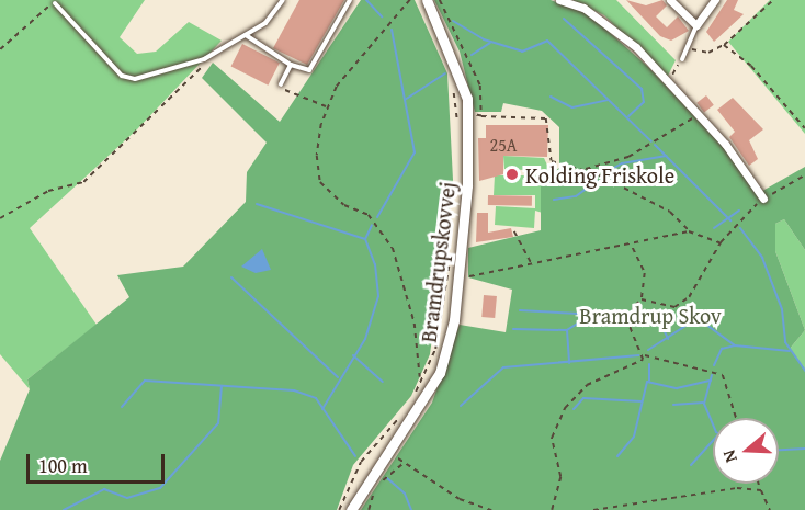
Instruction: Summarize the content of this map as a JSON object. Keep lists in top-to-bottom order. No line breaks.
{"streets":{"street":["Bramdrupskovvej"]},"parks":["Bramdrup Skov"],"places":["Kolding Friskole"],"house_numbers":["25A"],"scale_bar":"100 m","north":"left"}
